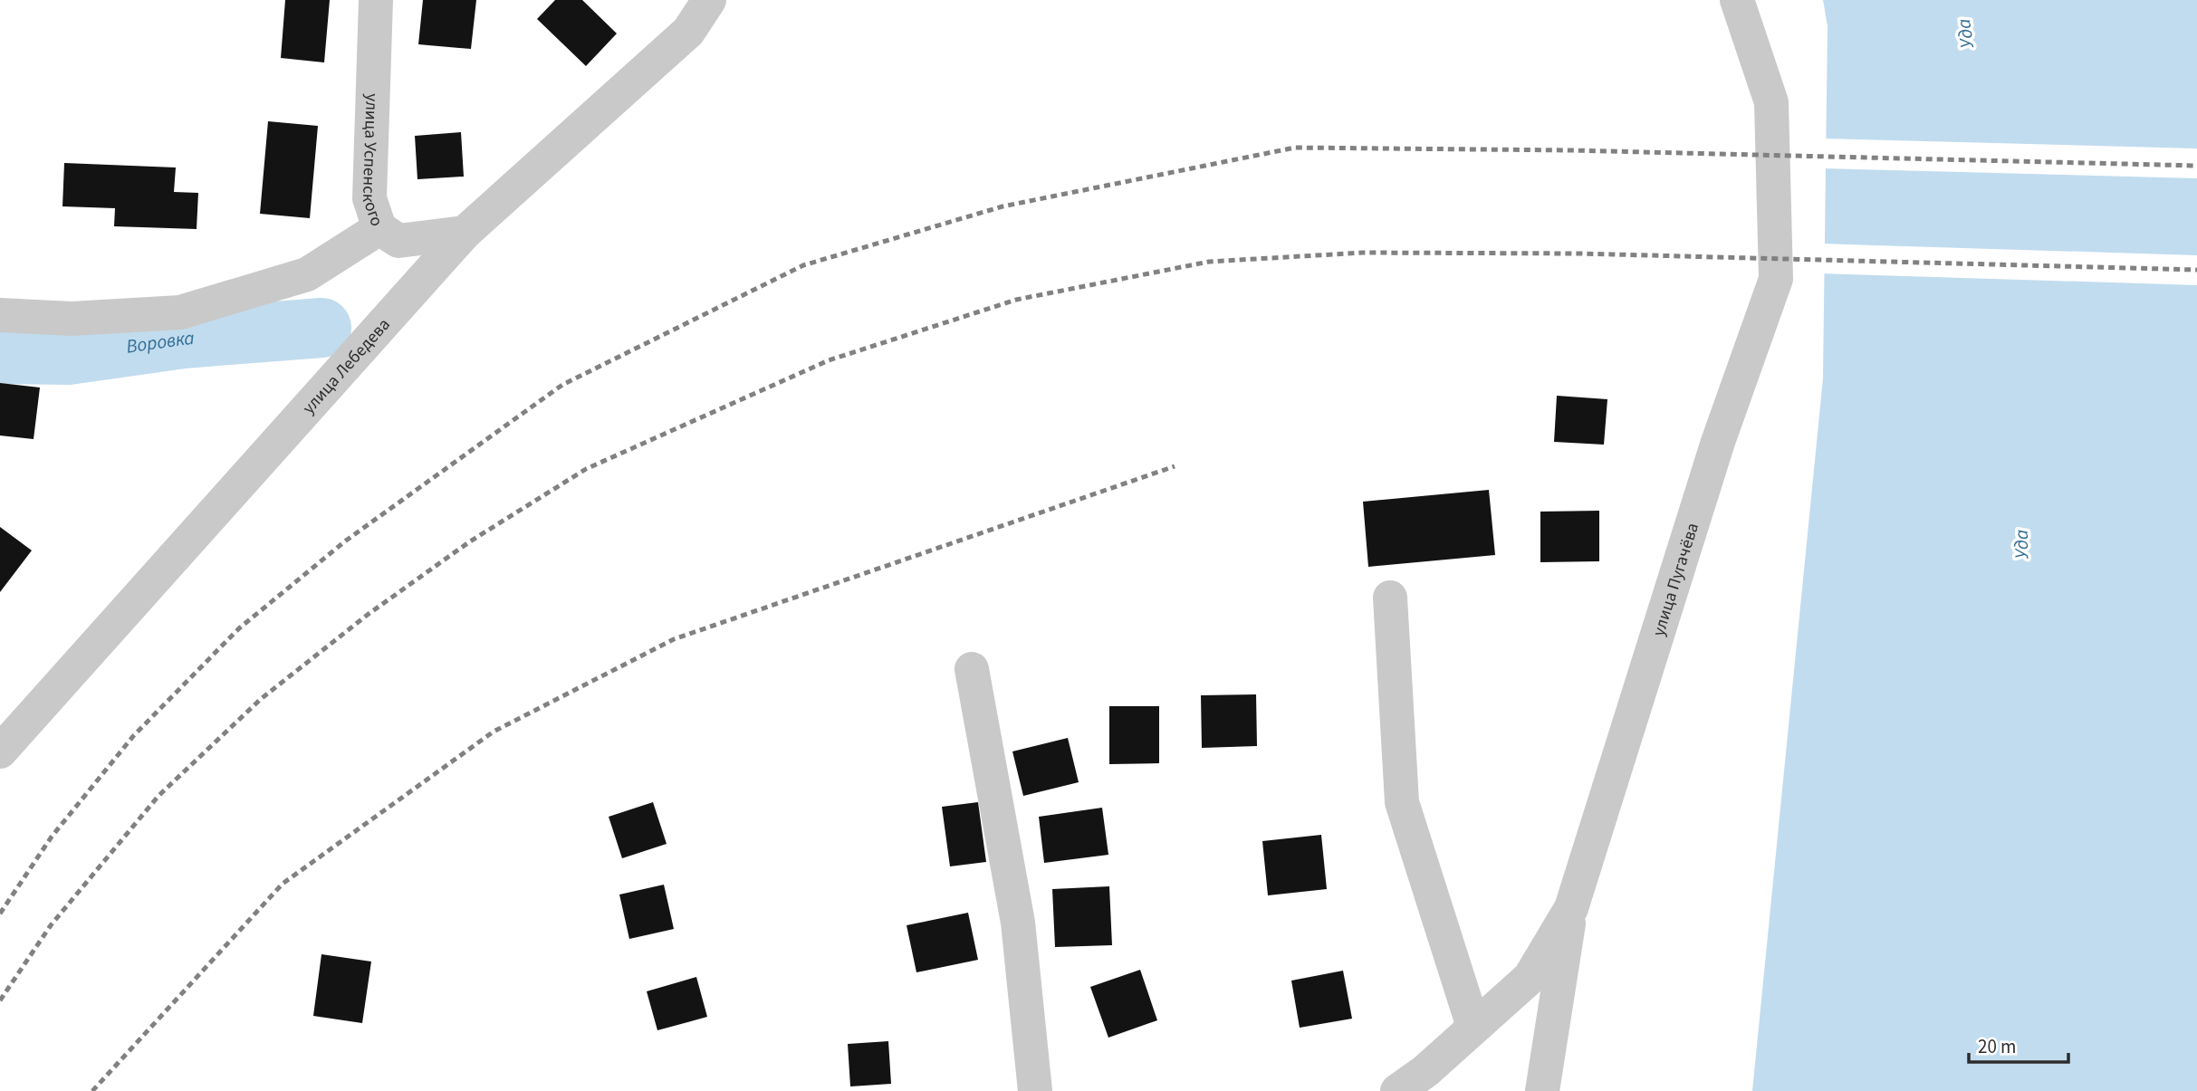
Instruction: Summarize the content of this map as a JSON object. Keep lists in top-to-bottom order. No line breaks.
{"streets":{"street":["улица Успенского","улица Лебедева","улица Пугачёва"]},"crossings":[["улица Успенского","улица Лебедева"]],"water":["Уда","Воровка"],"scale_bar":"20 m"}
